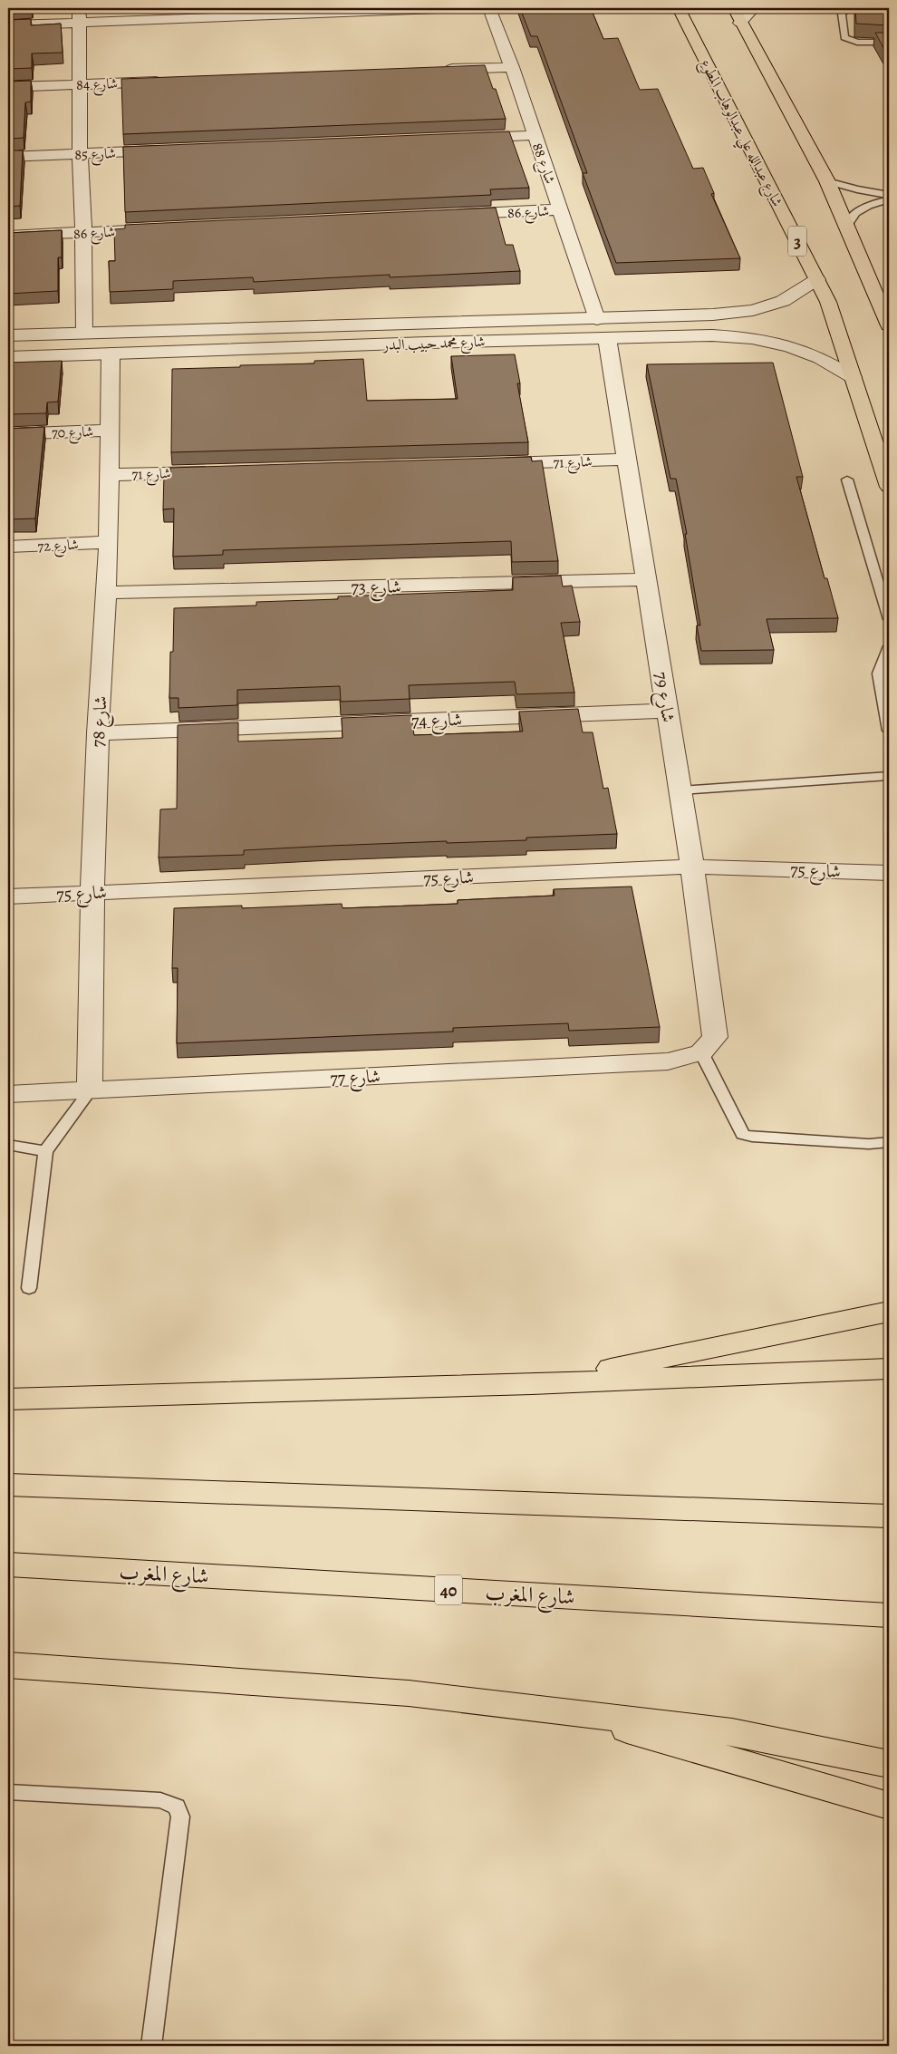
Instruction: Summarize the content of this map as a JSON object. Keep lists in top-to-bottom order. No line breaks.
{"streets":{"main road":["شارع عبدالله علي عبدالوهاب المطوع","3","شارع المغرب","40"],"street":["شارع 84","شارع 85","شارع 88","شارع 86","شارع محمد حبيب البدر","شارع 70","شارع 71","شارع 72","شارع 73","شارع 79","شارع 74","شارع 78","شارع 75","شارع 77"]},"crossings":[["شارع عبدالله علي عبدالوهاب المطوع","شارع محمد حبيب البدر"],["شارع 88","شارع 86"],["شارع 88","شارع محمد حبيب البدر"],["شارع محمد حبيب البدر","شارع 79"],["شارع محمد حبيب البدر","شارع 78"],["شارع 70","شارع 78"],["شارع 71","شارع 79"],["شارع 71","شارع 78"],["شارع 72","شارع 78"],["شارع 73","شارع 79"],["شارع 73","شارع 78"],["شارع 79","شارع 74"],["شارع 79","شارع 75"],["شارع 79","شارع 77"],["شارع 74","شارع 78"],["شارع 78","شارع 75"],["شارع 78","شارع 77"]]}
